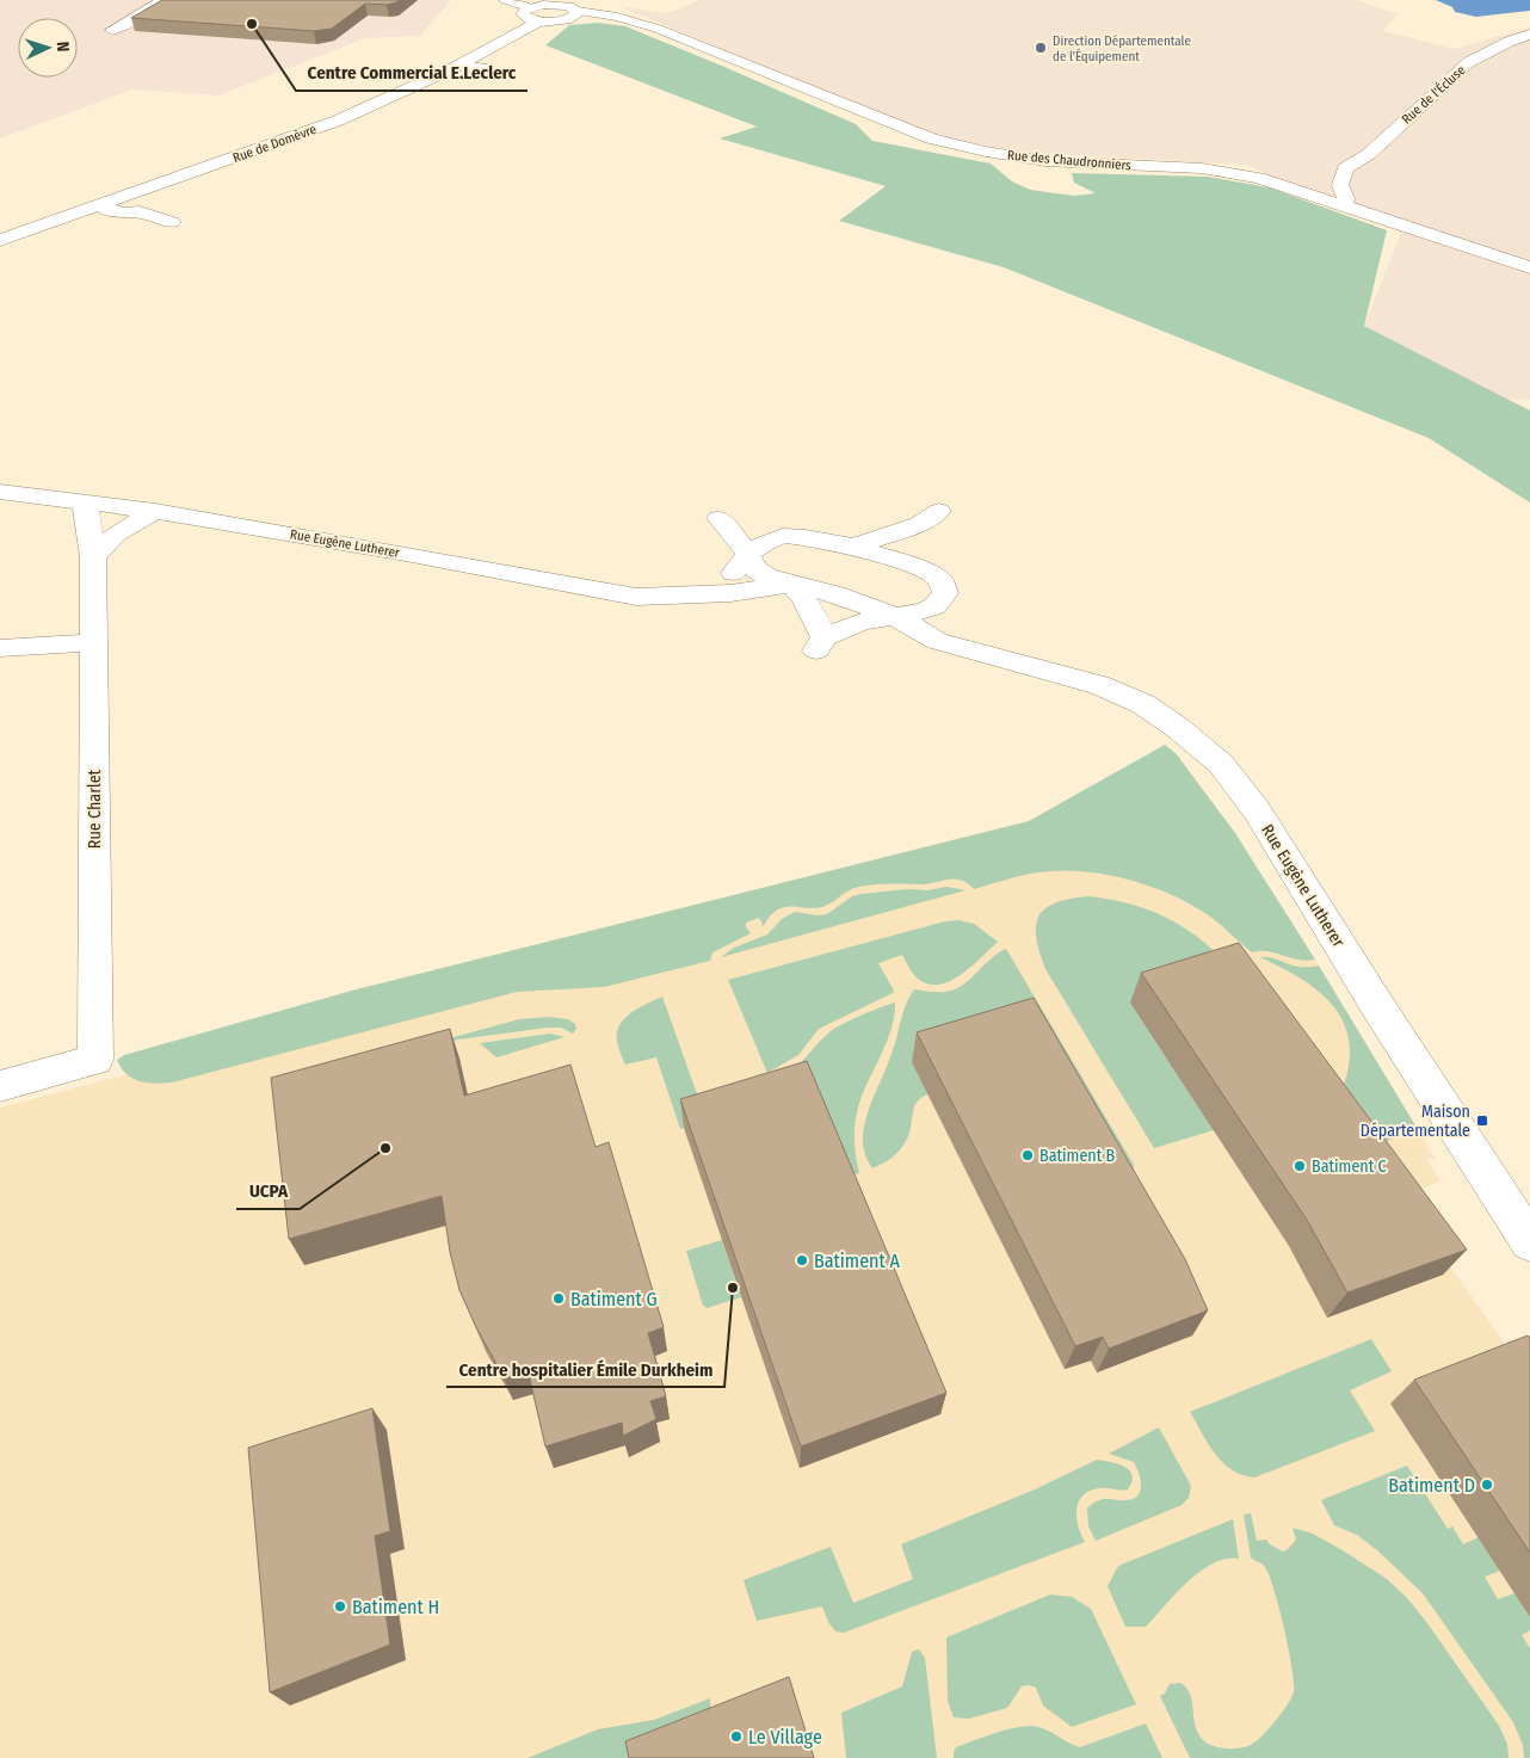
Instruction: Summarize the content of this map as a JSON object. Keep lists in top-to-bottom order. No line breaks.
{"streets":{"street":["Rue de l'Écluse","Rue de Domèvre","Rue des Chaudronniers","Rue Eugène Lutherer","Rue Charlet"]},"crossings":[["Rue de Domèvre","Rue des Chaudronniers"],["Rue Eugène Lutherer","Rue Charlet"]],"places":{"other":["Centre Commercial E.Leclerc","Direction Départementale de l'Équipement","UCPA","Batiment B","Batiment C","Batiment A","Centre hospitalier Émile Durkheim","Batiment G","Batiment D","Batiment H","Le Village"],"transit":["Maison Départementale"]},"north":"right"}
